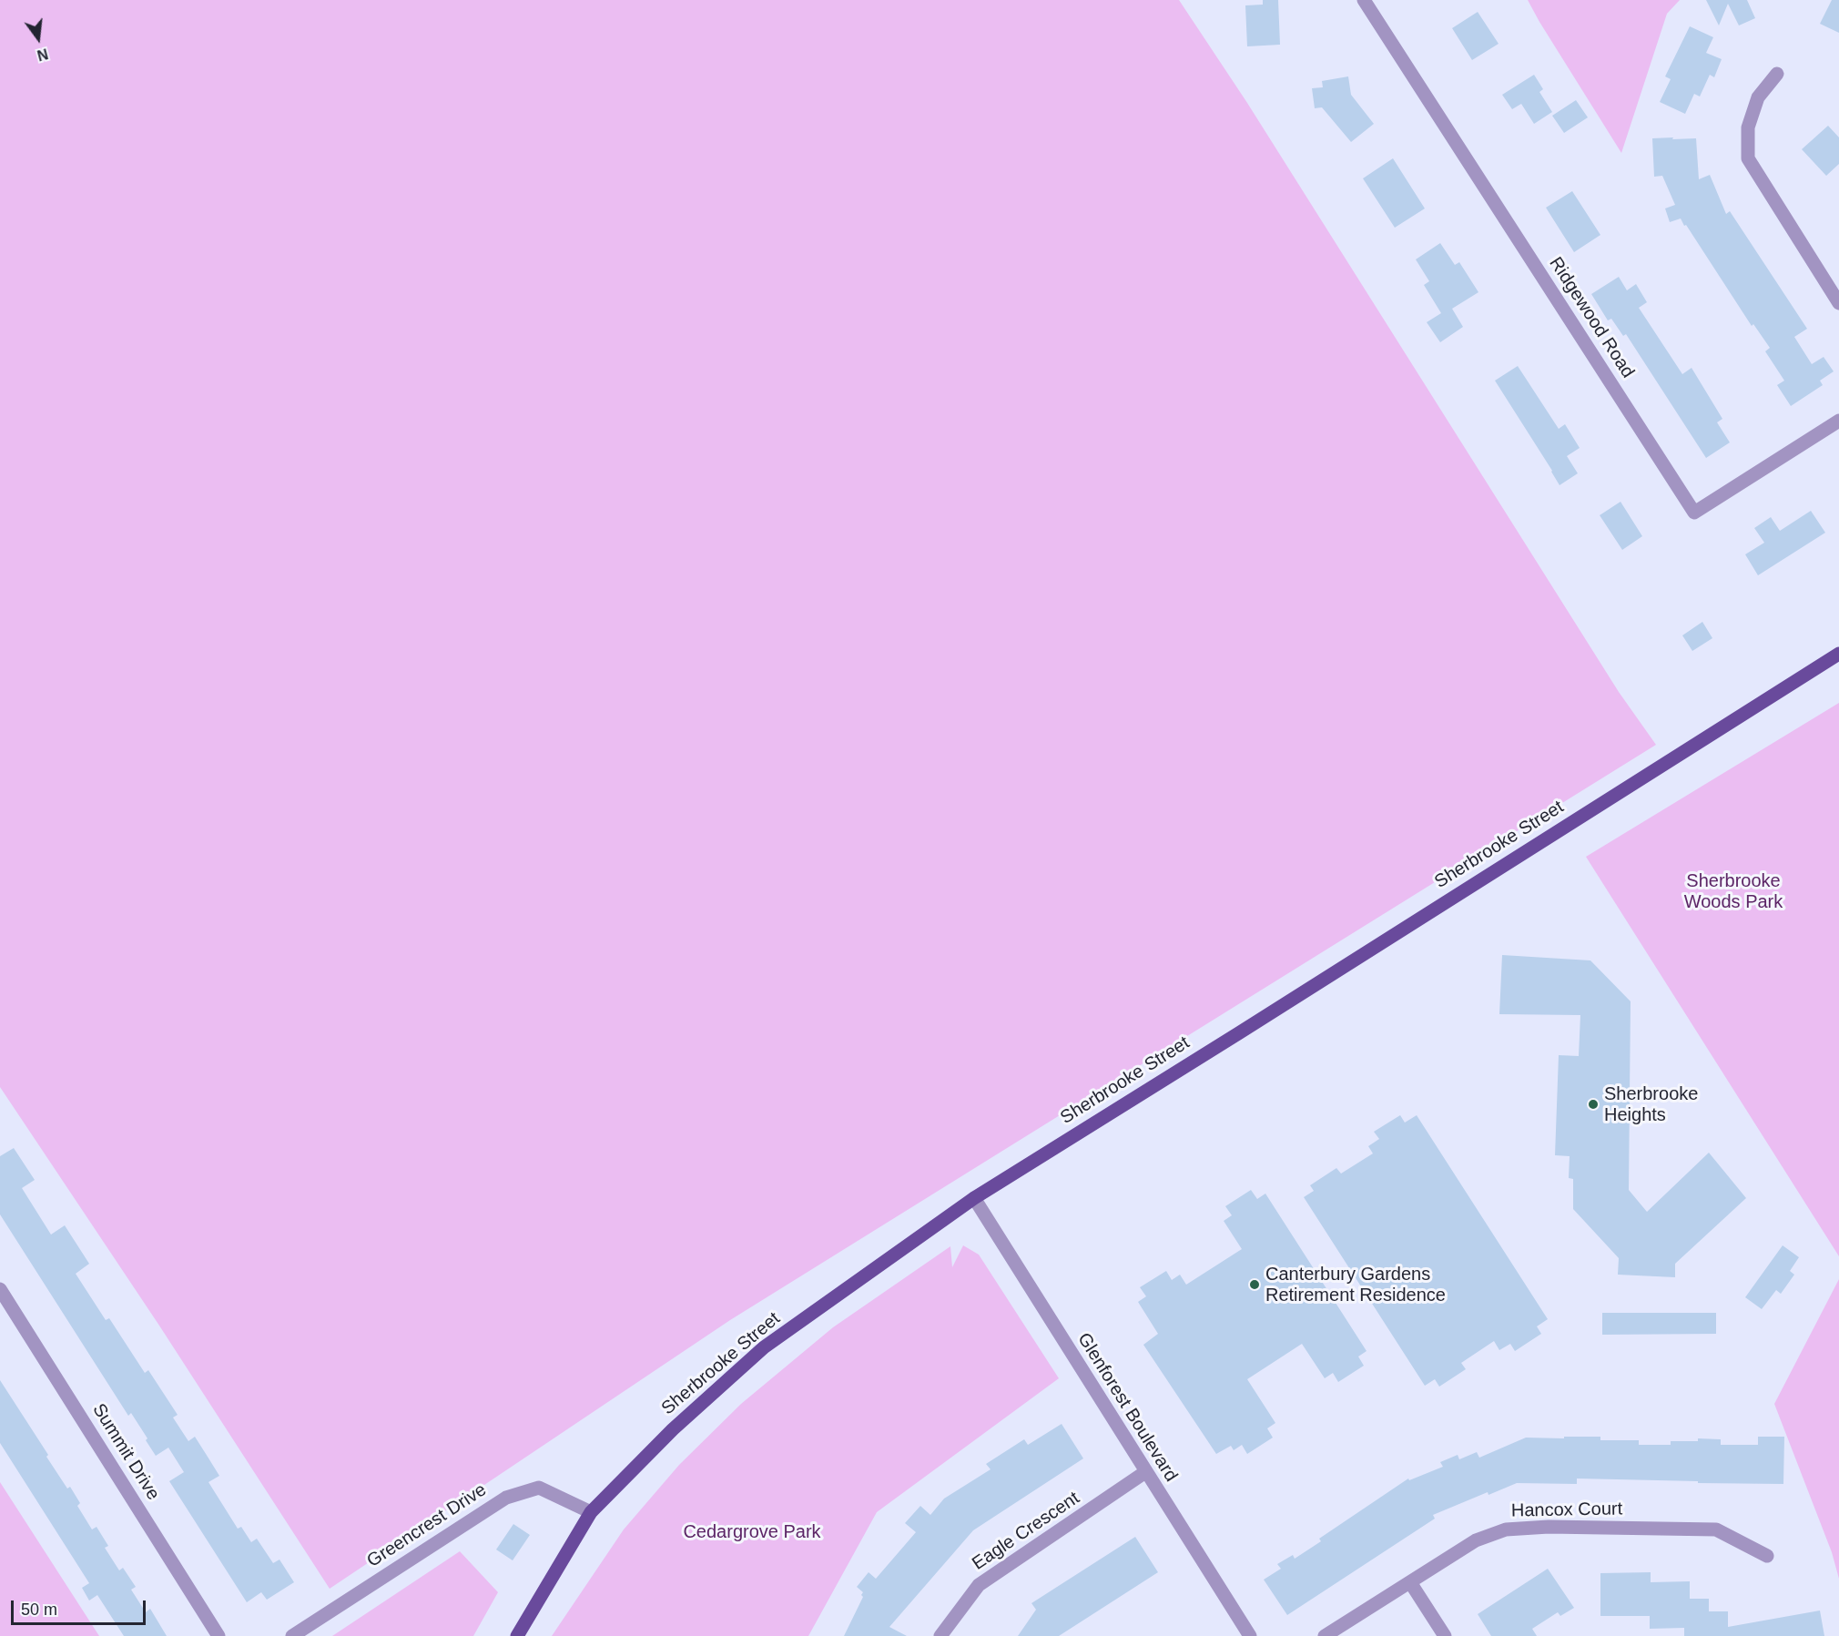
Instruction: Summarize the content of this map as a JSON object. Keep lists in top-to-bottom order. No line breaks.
{"streets":{"main road":["Sherbrooke Street"],"street":["Ridgewood Road","Glenforest Boulevard","Summit Drive","Hancox Court","Greencrest Drive","Eagle Crescent"]},"crossings":[["Sherbrooke Street","Glenforest Boulevard"],["Sherbrooke Street","Greencrest Drive"],["Glenforest Boulevard","Eagle Crescent"]],"parks":["Sherbrooke Woods Park","Cedargrove Park"],"places":["Sherbrooke Heights","Canterbury Gardens Retirement Residence"],"scale_bar":"50 m","north":"bottom"}
